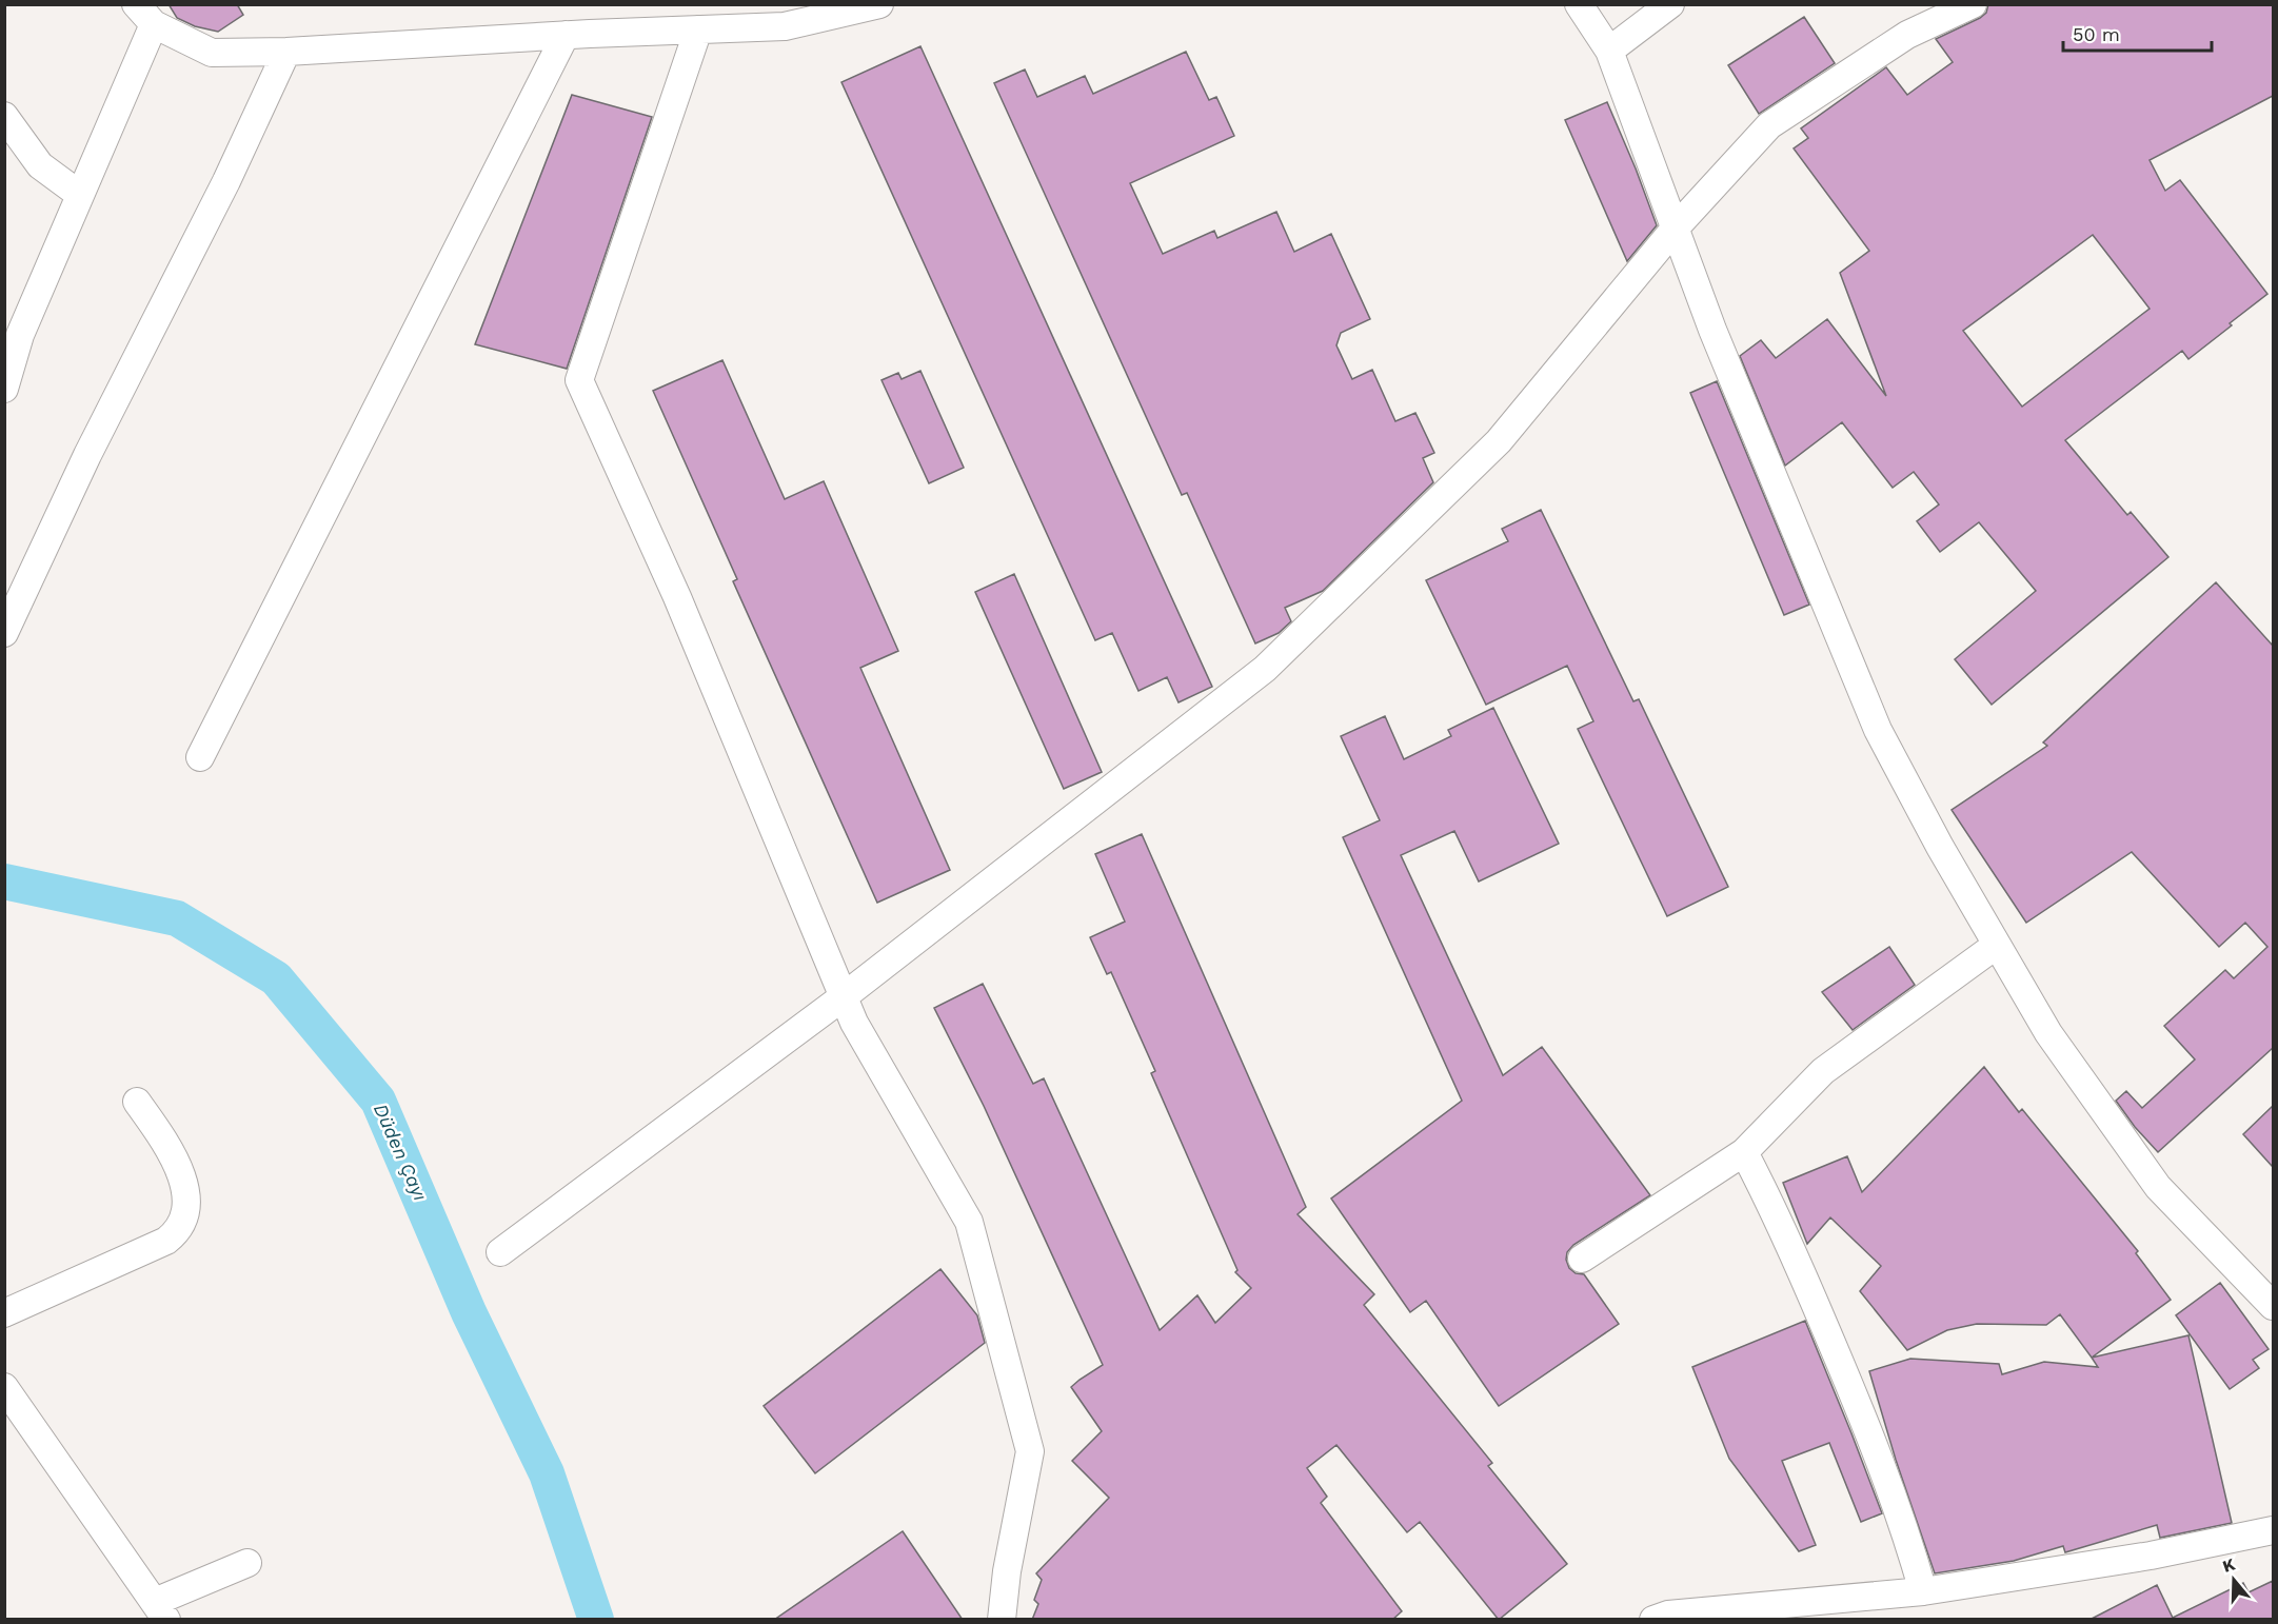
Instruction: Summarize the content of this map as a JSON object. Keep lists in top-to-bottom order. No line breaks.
{"water":["Düden Çayı"],"scale_bar":"50 m","north":"top"}
